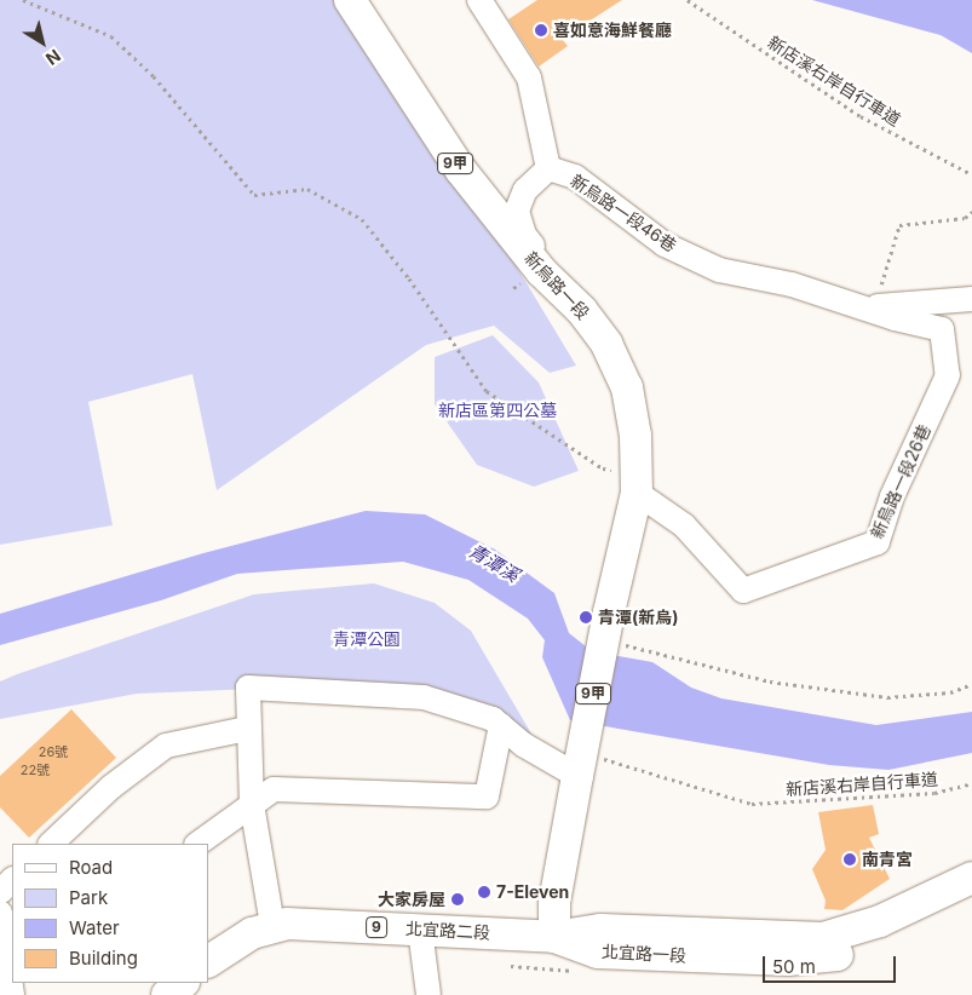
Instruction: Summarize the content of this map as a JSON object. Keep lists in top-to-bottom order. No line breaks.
{"streets":{"main road":["9甲","新烏路一段","9","北宜路二段","北宜路一段"],"lane":["新烏路一段46巷","新烏路一段26巷"],"path":["新店溪右岸自行車道"]},"crossings":[["新店溪右岸自行車道","9甲"],["9甲","新烏路一段"],["9甲","北宜路二段"],["9甲","北宜路一段"],["新烏路一段46巷","新烏路一段26巷"],["新烏路一段","新烏路一段26巷"],["北宜路二段","北宜路一段"]],"water":["青潭溪"],"parks":["新店區第四公墓","青潭公園"],"places":["喜如意海鮮餐廳","青潭(新烏)","南青宮","7-Eleven","大家房屋"],"house_numbers":["26號","22號"],"legend":["Road","Park","Water","Building"],"scale_bar":"50 m","north":"bottom right"}
